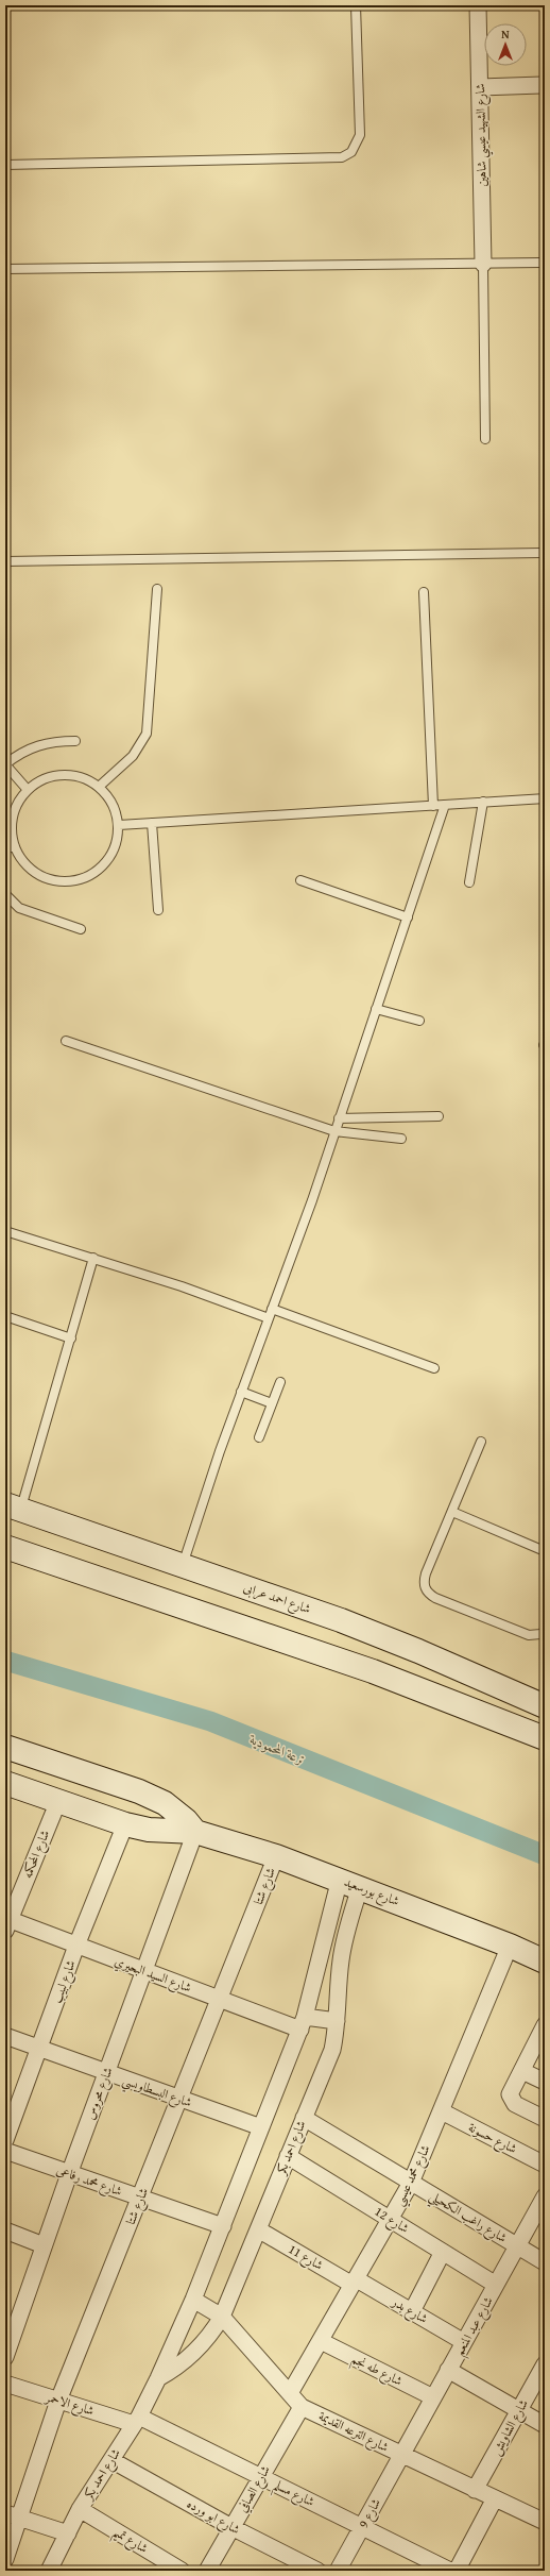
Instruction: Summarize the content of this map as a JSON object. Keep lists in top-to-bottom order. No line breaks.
{"streets":{"main road":["شارع احمد عرابى","شارع بورسعيد"],"street":["شارع الشهيد عيسي شاهين","شارع المحكمه","شارع شتا","شارع السيد البحيري","شارع لبيب","شارع البسطاويسي","شارع محروس","شارع حسونة","شارع احمد بكر","شارع محمد عيسي","شارع محمد رفاعى","شارع راغب الكحيلي","شارع 12","شارع 11","شارع بدر","شارع عبد المنعم","شارع طه نجم","شارع الاحمر","شارع الشاويش","شارع الترعه القديمة","شارع الصافي","شارع مسلم","شارع 9","شارع ابو ورده","شارع تميم"]},"crossings":[["شارع المحكمه","شارع بورسعيد"],["شارع المحكمه","شارع السيد البحيري"],["شارع شتا","شارع بورسعيد"],["شارع شتا","شارع السيد البحيري"],["شارع شتا","شارع البسطاويسي"],["شارع شتا","شارع محمد رفاعى"],["شارع شتا","شارع الاحمر"],["شارع بورسعيد","شارع لبيب"],["شارع بورسعيد","شارع محروس"],["شارع بورسعيد","شارع احمد بكر"],["شارع بورسعيد","شارع محمد عيسي"],["شارع السيد البحيري","شارع لبيب"],["شارع السيد البحيري","شارع محروس"],["شارع السيد البحيري","شارع احمد بكر"],["شارع لبيب","شارع البسطاويسي"],["شارع البسطاويسي","شارع محروس"],["شارع البسطاويسي","شارع احمد بكر"],["شارع محروس","شارع محمد رفاعى"],["شارع حسونة","شارع محمد عيسي"],["شارع احمد بكر","شارع محمد رفاعى"],["شارع احمد بكر","شارع راغب الكحيلي"],["شارع احمد بكر","شارع 12"],["شارع احمد بكر","شارع 11"],["شارع احمد بكر","شارع الاحمر"],["شارع احمد بكر","شارع الترعه القديمة"],["شارع احمد بكر","شارع مسلم"],["شارع احمد بكر","شارع ابو ورده"],["شارع احمد بكر","شارع تميم"],["شارع محمد عيسي","شارع راغب الكحيلي"],["شارع محمد عيسي","شارع 12"],["شارع محمد عيسي","شارع 11"],["شارع محمد عيسي","شارع بدر"],["شارع محمد عيسي","شارع طه نجم"],["شارع محمد عيسي","شارع الترعه القديمة"],["شارع راغب الكحيلي","شارع عبد المنعم"],["شارع 12","شارع عبد المنعم"],["شارع 11","شارع بدر"],["شارع بدر","شارع عبد المنعم"],["شارع عبد المنعم","شارع طه نجم"],["شارع عبد المنعم","شارع الترعه القديمة"],["شارع عبد المنعم","شارع 9"],["شارع الاحمر","شارع مسلم"],["شارع الشاويش","شارع الترعه القديمة"],["شارع الترعه القديمة","شارع الصافي"],["شارع الترعه القديمة","شارع 9"],["شارع الصافي","شارع مسلم"],["شارع الصافي","شارع ابو ورده"],["شارع مسلم","شارع 9"]],"water":["ترعة المحمودية"],"north":"top"}
